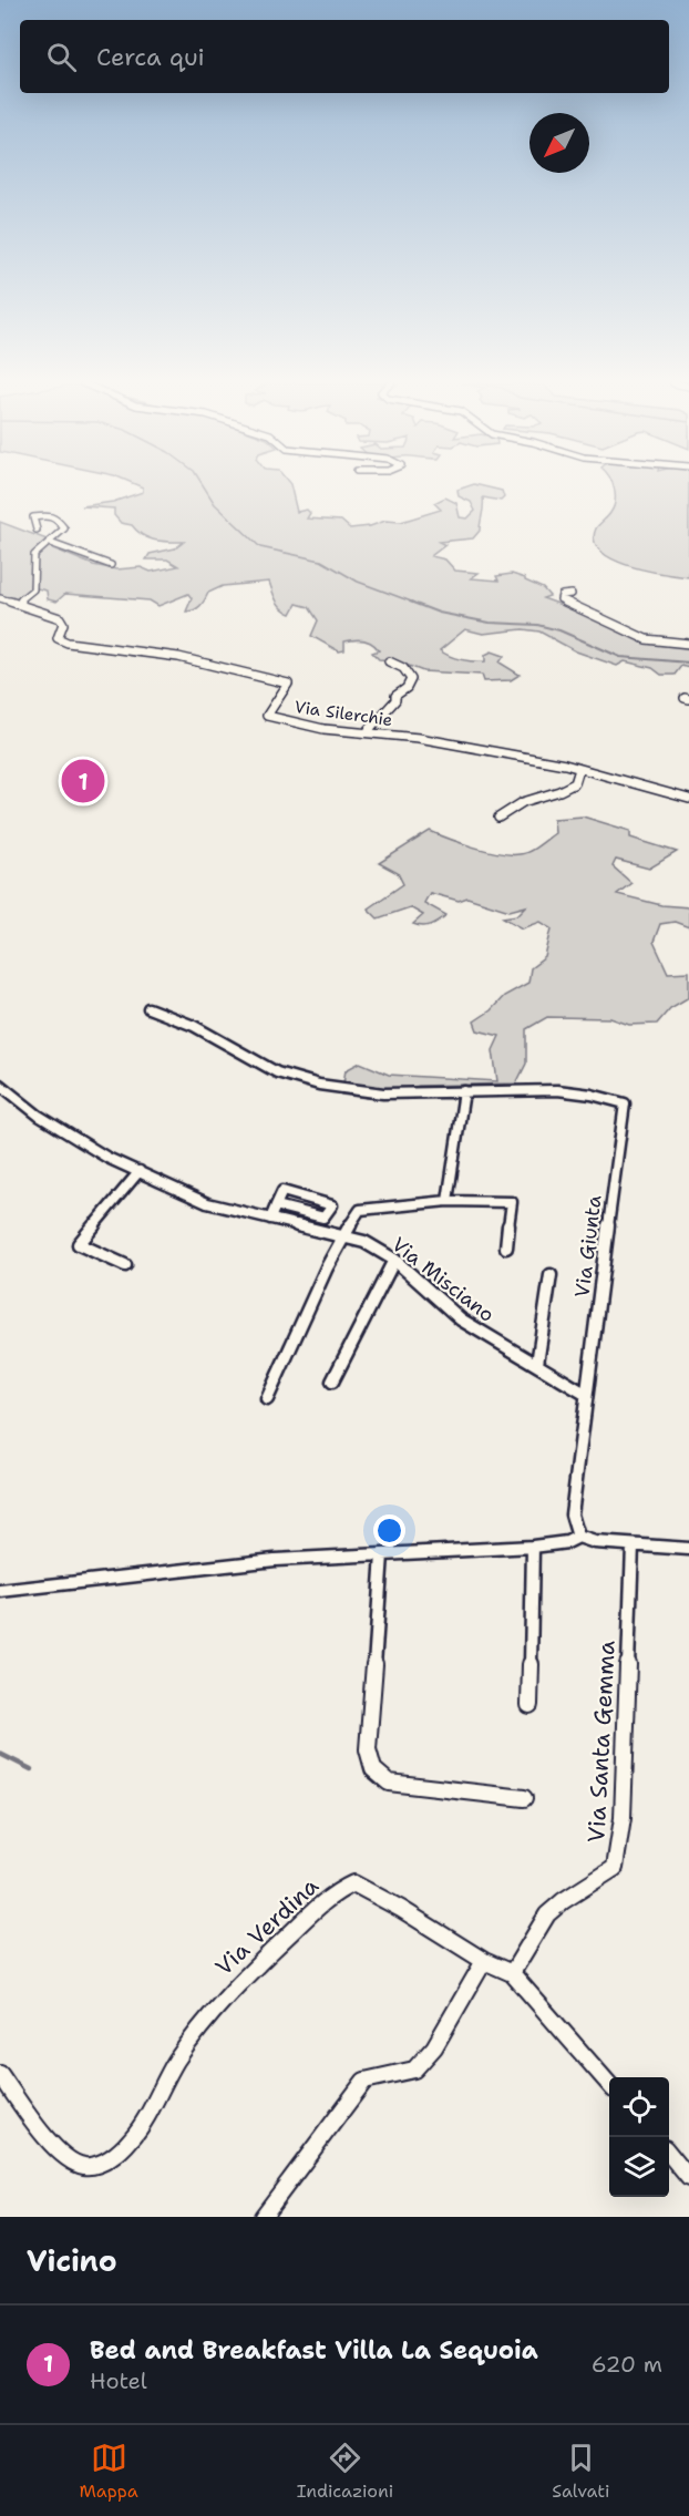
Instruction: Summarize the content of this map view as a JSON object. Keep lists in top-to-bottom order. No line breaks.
{"streets":{"street":["Via Silerchie","Via Giunta","Via Misciano","Via Santa Gemma","Via Verdina"]},"crossings":[["Via Giunta","Via Misciano"],["Via Santa Gemma","Via Verdina"]],"north":"bottom left","page":{"search":"Cerca qui","pins":"1","heading":"Vicino","list":[{"mark":"1","name":"Bed and Breakfast Villa La Sequoia","note":"Hotel","value":"620 m"}],"nav":["Mappa","Indicazioni","Salvati"]}}
